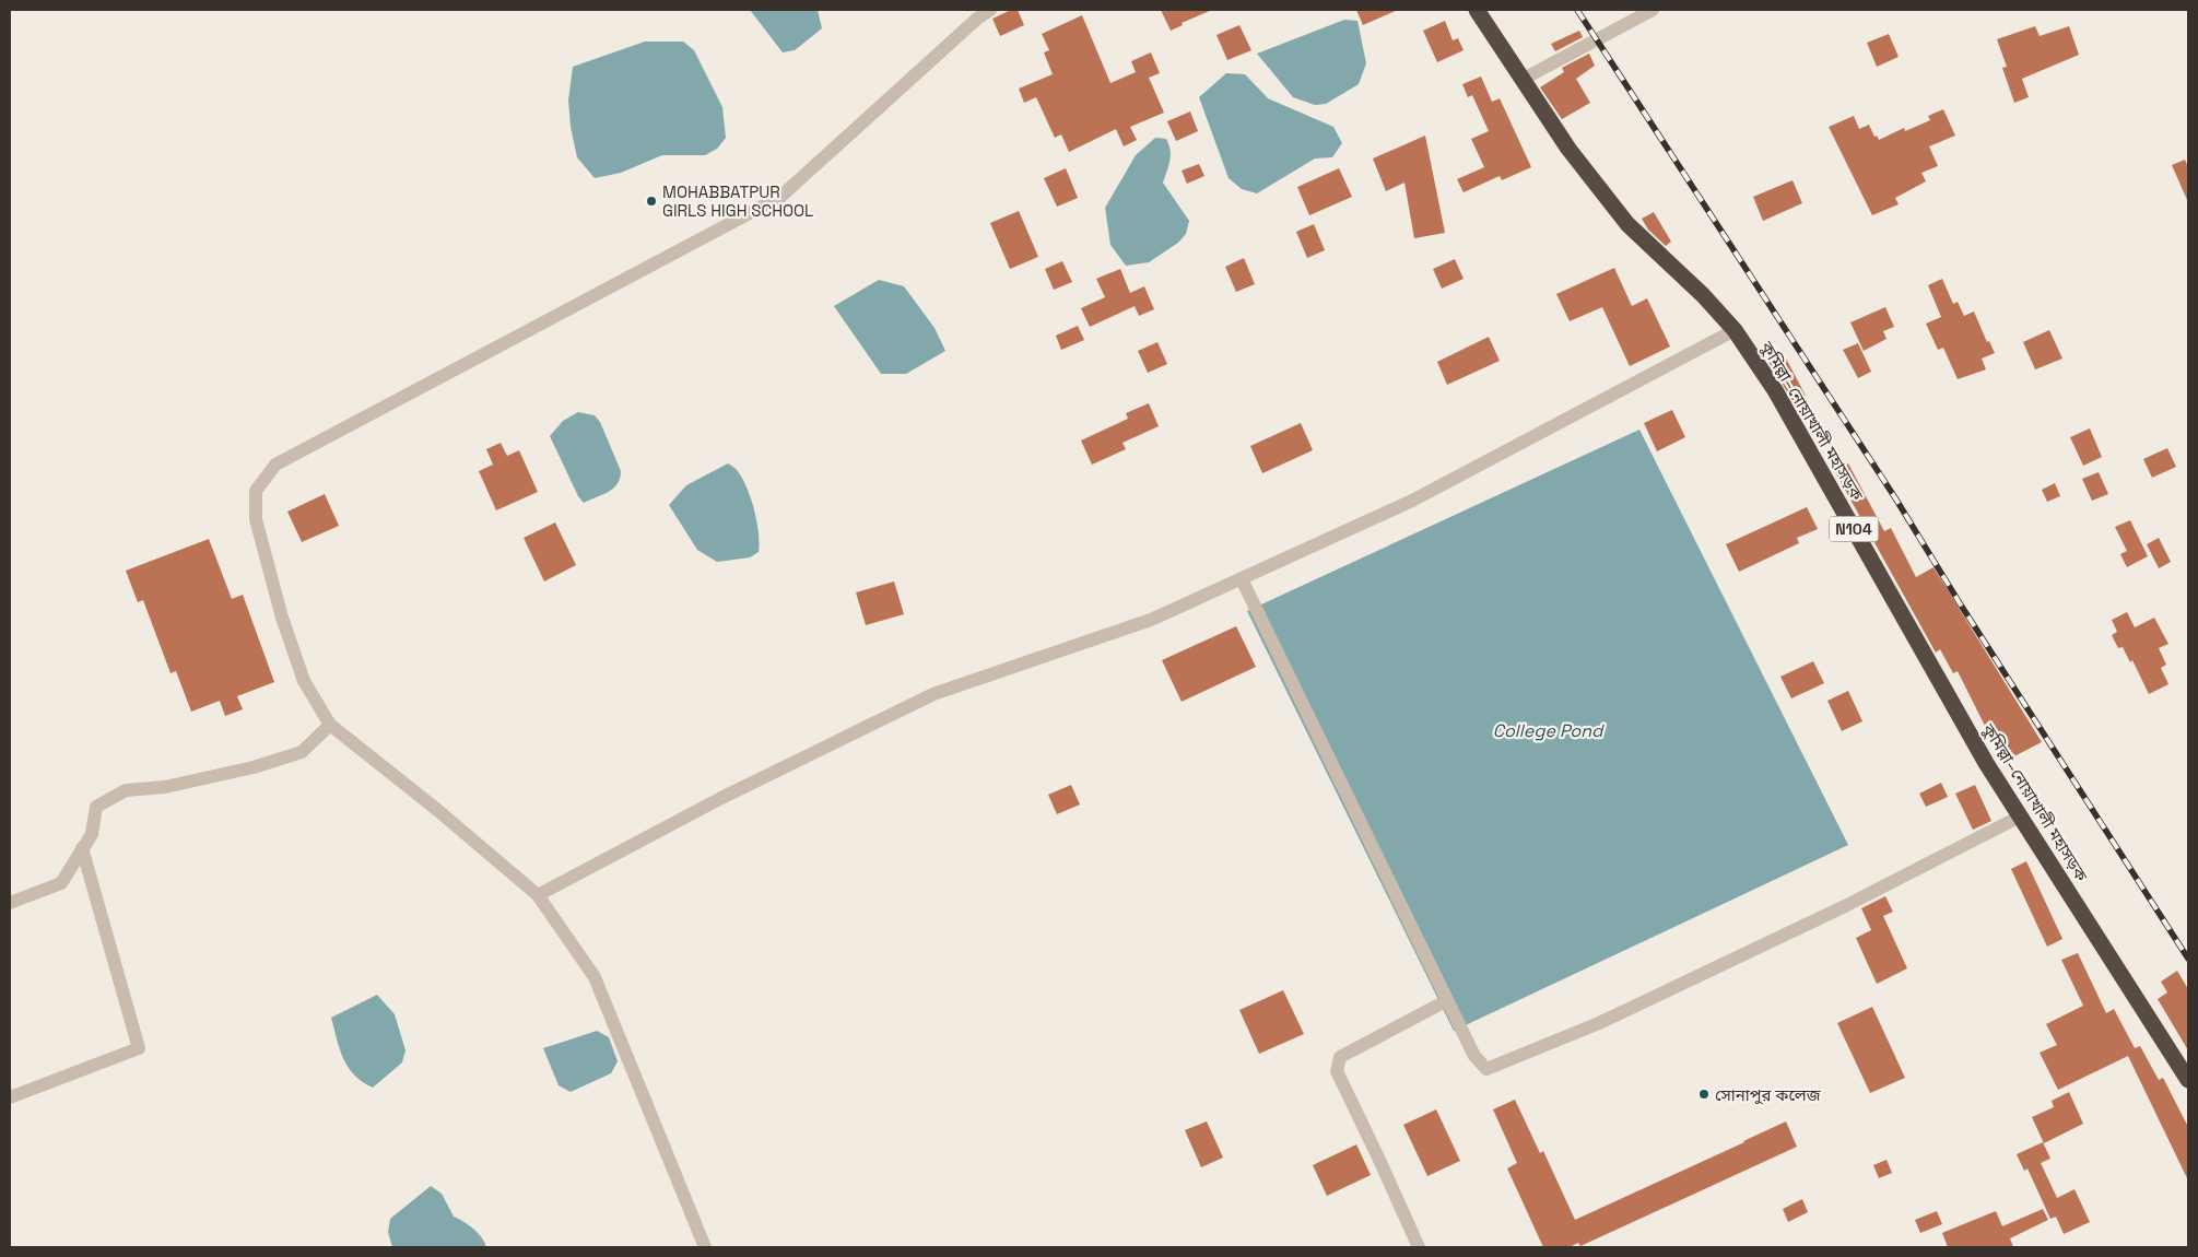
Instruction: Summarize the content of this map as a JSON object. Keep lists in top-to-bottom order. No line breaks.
{"streets":{"highway":["কুমিল্লা–নোয়াখালী মহাসড়ক","N104"]},"water":["College Pond"],"places":["MOHABBATPUR GIRLS HIGH SCHOOL","সোনাপুর কলেজ"]}
